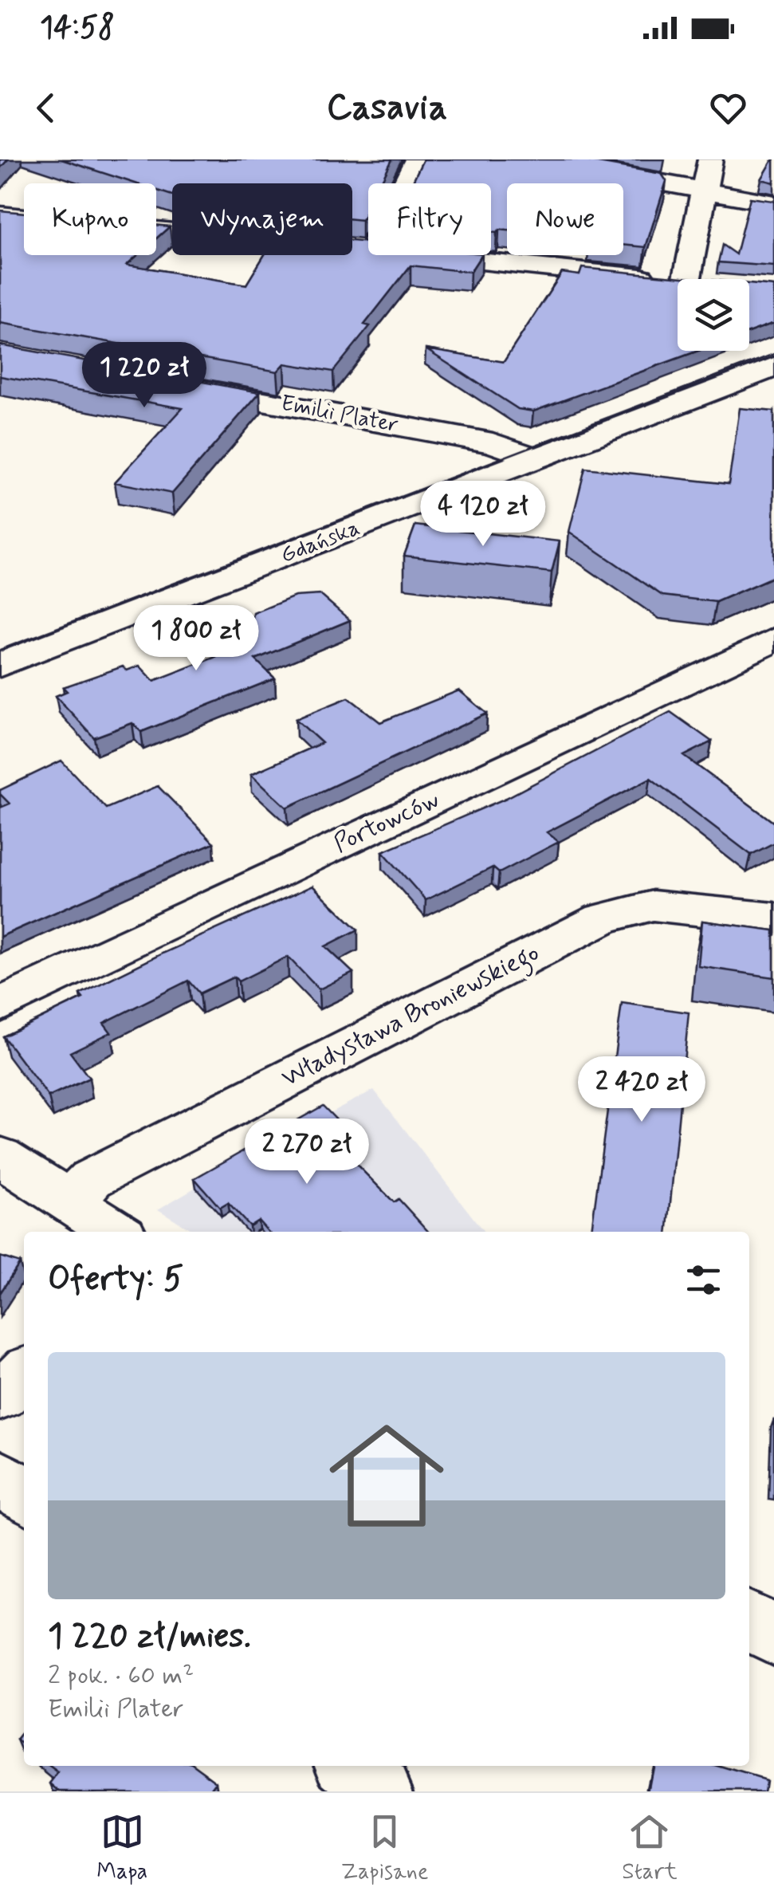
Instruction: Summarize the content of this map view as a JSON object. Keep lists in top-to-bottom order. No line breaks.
{"streets":{"street":["Emilii Plater","Gdańska","Portowców","Władysława Broniewskiego"]},"crossings":[["Emilii Plater","Gdańska"]],"page":{"status":"14:58","header":"Casavia","chip":["Kupno","Wynajem","Filtry","Nowe"],"price":["1 220 zł","4 120 zł","1 800 zł","2 420 zł","2 270 zł"],"heading":"Oferty: 5","list":[{"name":"1 220 zł/mies.","note":"2 pok. · 60 m² · Emilii Plater"}],"tabs":["Mapa","Zapisane","Start"]}}
